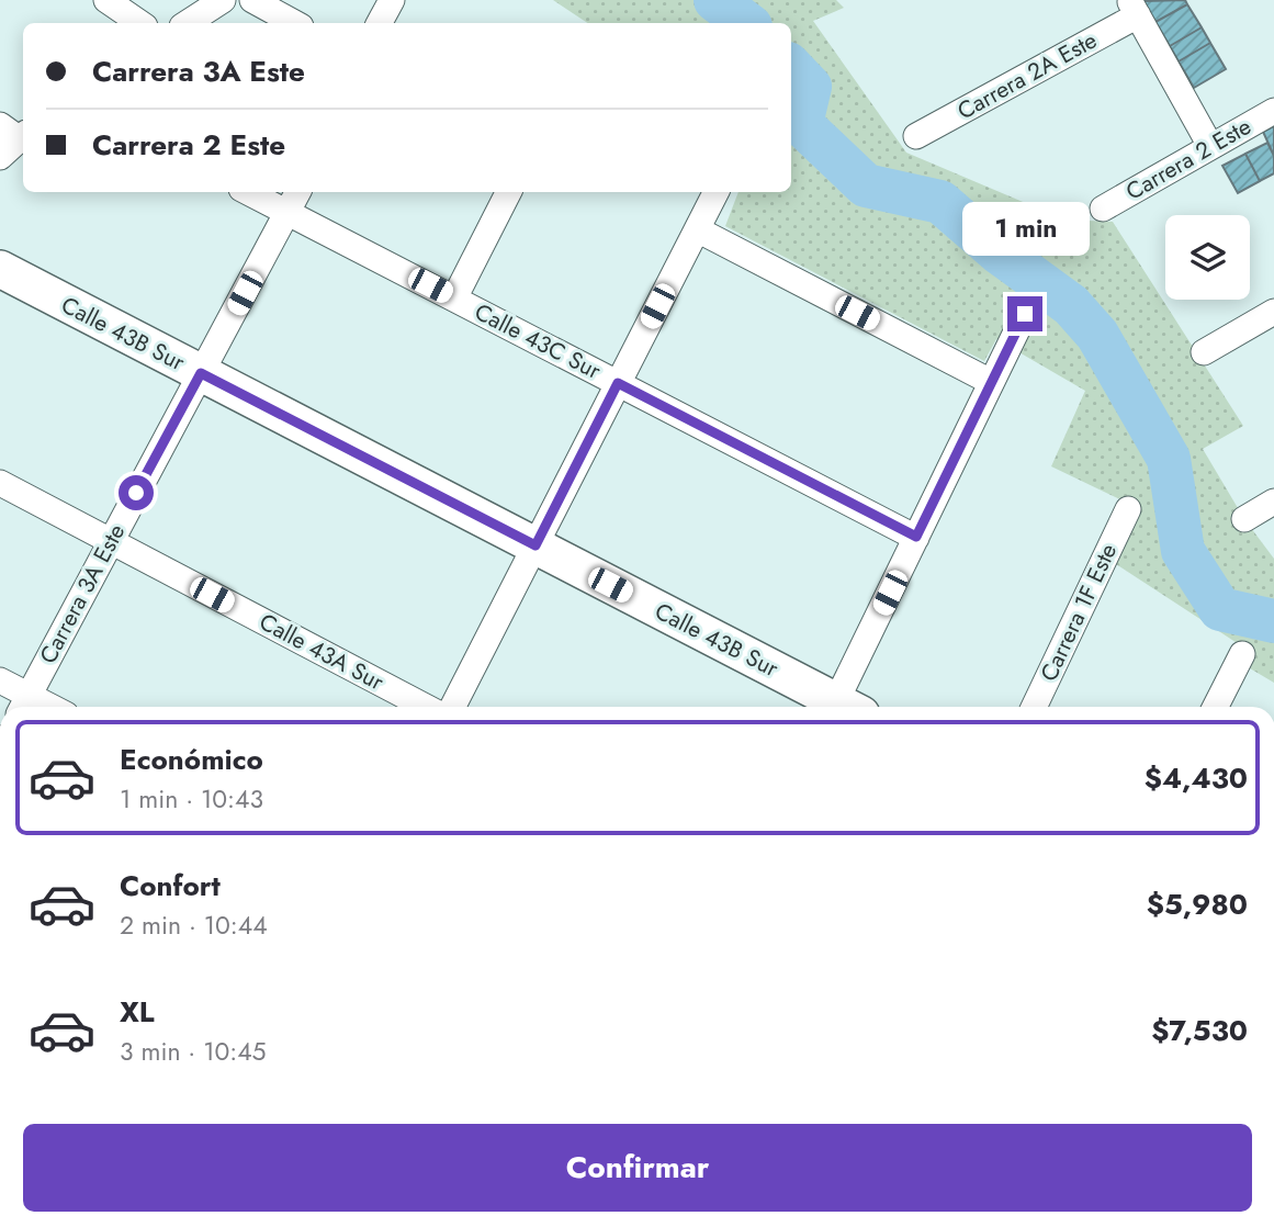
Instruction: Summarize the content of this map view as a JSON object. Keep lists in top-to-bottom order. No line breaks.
{"streets":{"street":["Carrera 2A Este","Carrera 2 Este","Calle 43B Sur","Calle 43C Sur","Carrera 3A Este","Carrera 1F Este","Calle 43A Sur"]},"crossings":[["Calle 43B Sur","Carrera 3A Este"],["Calle 43C Sur","Carrera 3A Este"],["Carrera 3A Este","Calle 43A Sur"]],"page":{"banner":["Carrera 3A Este","Carrera 2 Este"],"bubble":"1 min","list":[{"name":"Económico","note":"1 min · 10:43","value":"$4,430"},{"name":"Confort","note":"2 min · 10:44","value":"$5,980"},{"name":"XL","note":"3 min · 10:45","value":"$7,530"}],"buttons":"Confirmar"}}
